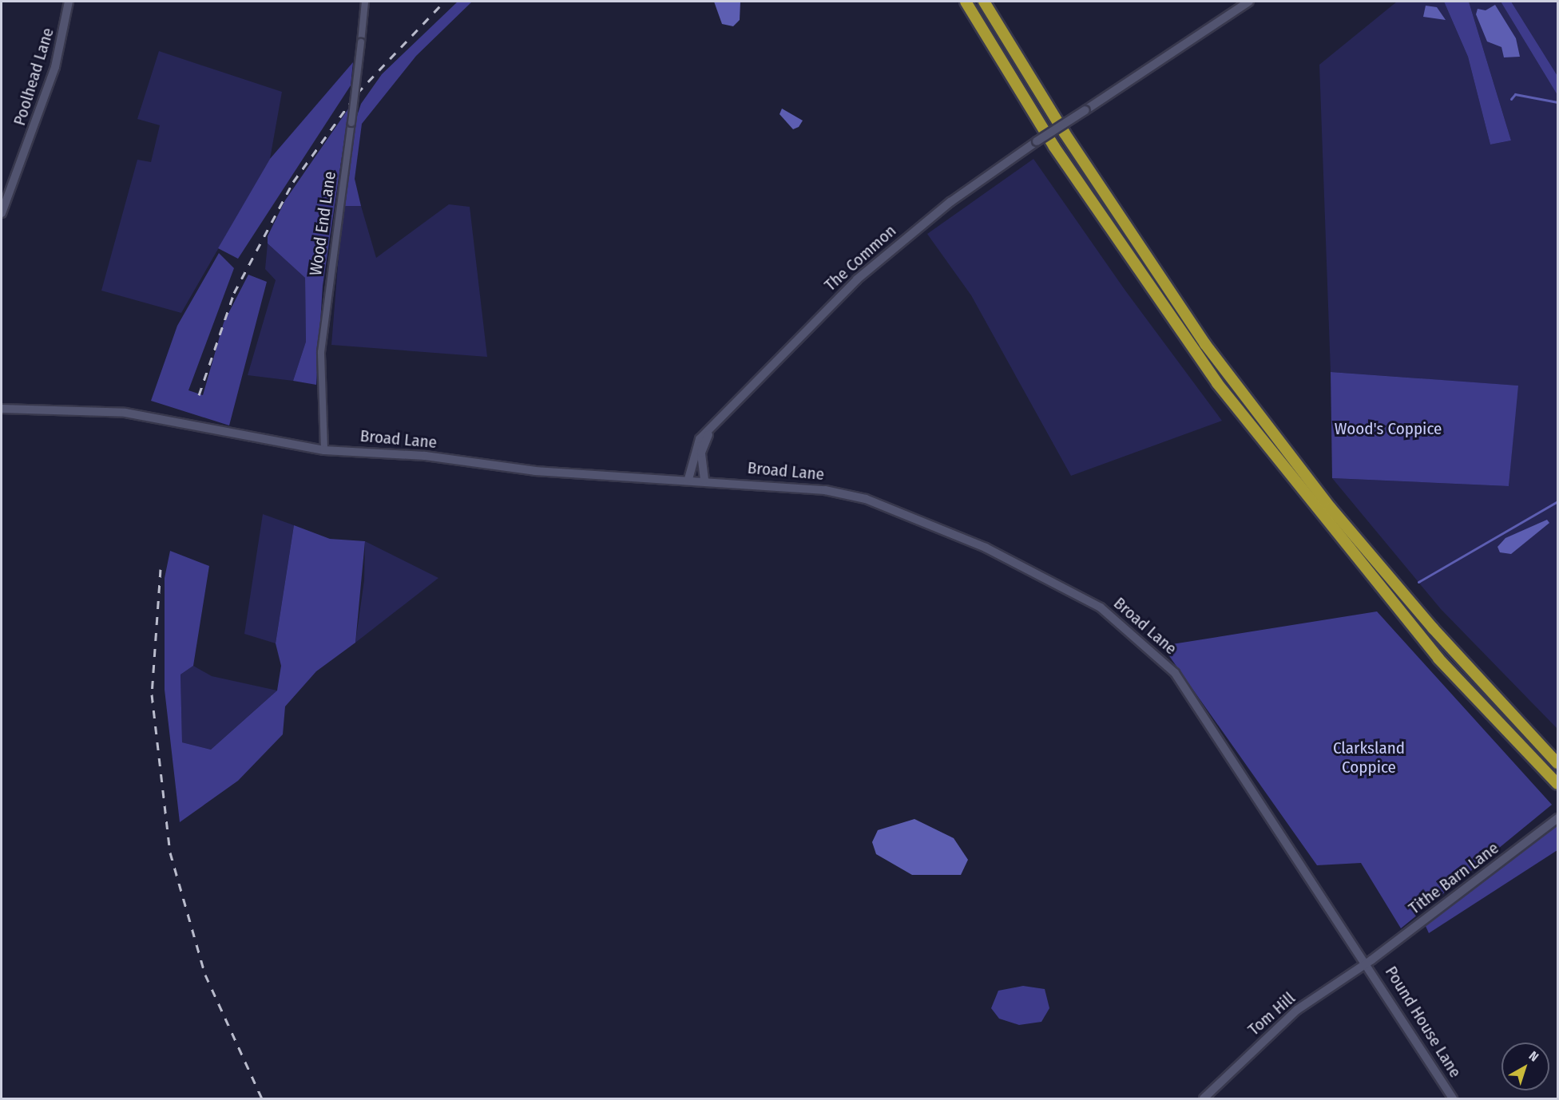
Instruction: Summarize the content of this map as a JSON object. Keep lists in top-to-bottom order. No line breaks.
{"streets":{"main road":["Poolhead Lane","The Common","Broad Lane","Tithe Barn Lane","Tom Hill","Pound House Lane"],"street":["Wood End Lane"]},"crossings":[["Wood End Lane","Broad Lane"],["The Common","Broad Lane"],["Broad Lane","Tithe Barn Lane"],["Broad Lane","Tom Hill"],["Broad Lane","Pound House Lane"],["Tithe Barn Lane","Tom Hill"],["Tithe Barn Lane","Pound House Lane"],["Tom Hill","Pound House Lane"]],"parks":["Wood's Coppice","Clarksland Coppice"],"north":"top right"}
